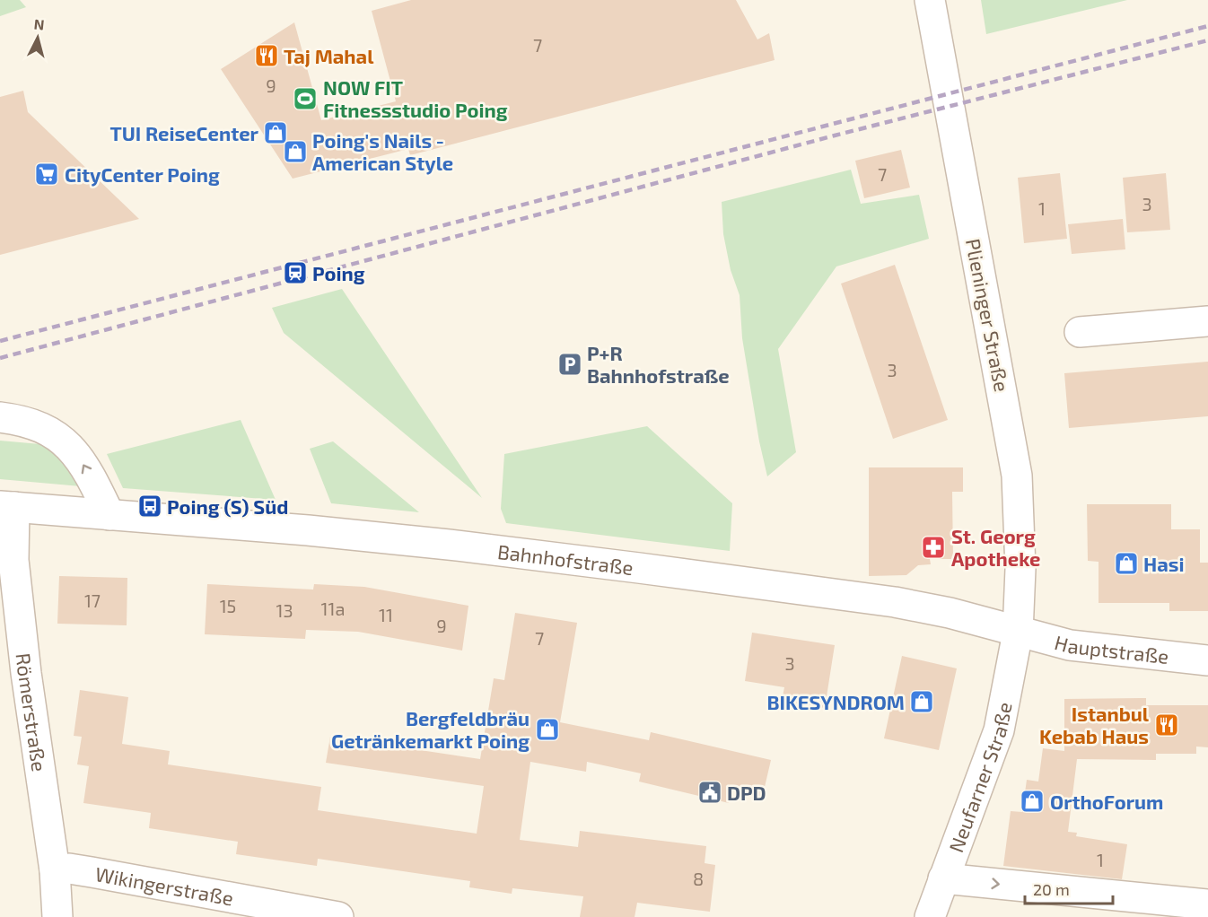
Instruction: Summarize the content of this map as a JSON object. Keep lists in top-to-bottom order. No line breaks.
{"streets":{"street":["Plieninger Straße","Bahnhofstraße","Hauptstraße","Römerstraße","Neufarner Straße","Wikingerstraße"]},"crossings":[["Plieninger Straße","Bahnhofstraße"],["Plieninger Straße","Hauptstraße"],["Plieninger Straße","Neufarner Straße"],["Bahnhofstraße","Hauptstraße"],["Bahnhofstraße","Römerstraße"],["Bahnhofstraße","Neufarner Straße"],["Hauptstraße","Neufarner Straße"],["Römerstraße","Wikingerstraße"]],"places":{"restaurant":["Taj Mahal","Istanbul Kebab Haus"],"sports":["NOW FIT Fitnessstudio Poing"],"shop":["TUI ReiseCenter","Poing's Nails - American Style","Hasi","BIKESYNDROM","Bergfeldbräu Getränkemarkt Poing","OrthoForum"],"supermarket":["CityCenter Poing"],"station":["Poing"],"parking":["P+R Bahnhofstraße"],"bus stop":["Poing (S) Süd"],"pharmacy":["St. Georg Apotheke"],"public building":["DPD"]},"house_numbers":["7","9","7","3","1","3","17","15","11a","13","11","9","7","3","1","8"],"scale_bar":"20 m","north":"top"}
